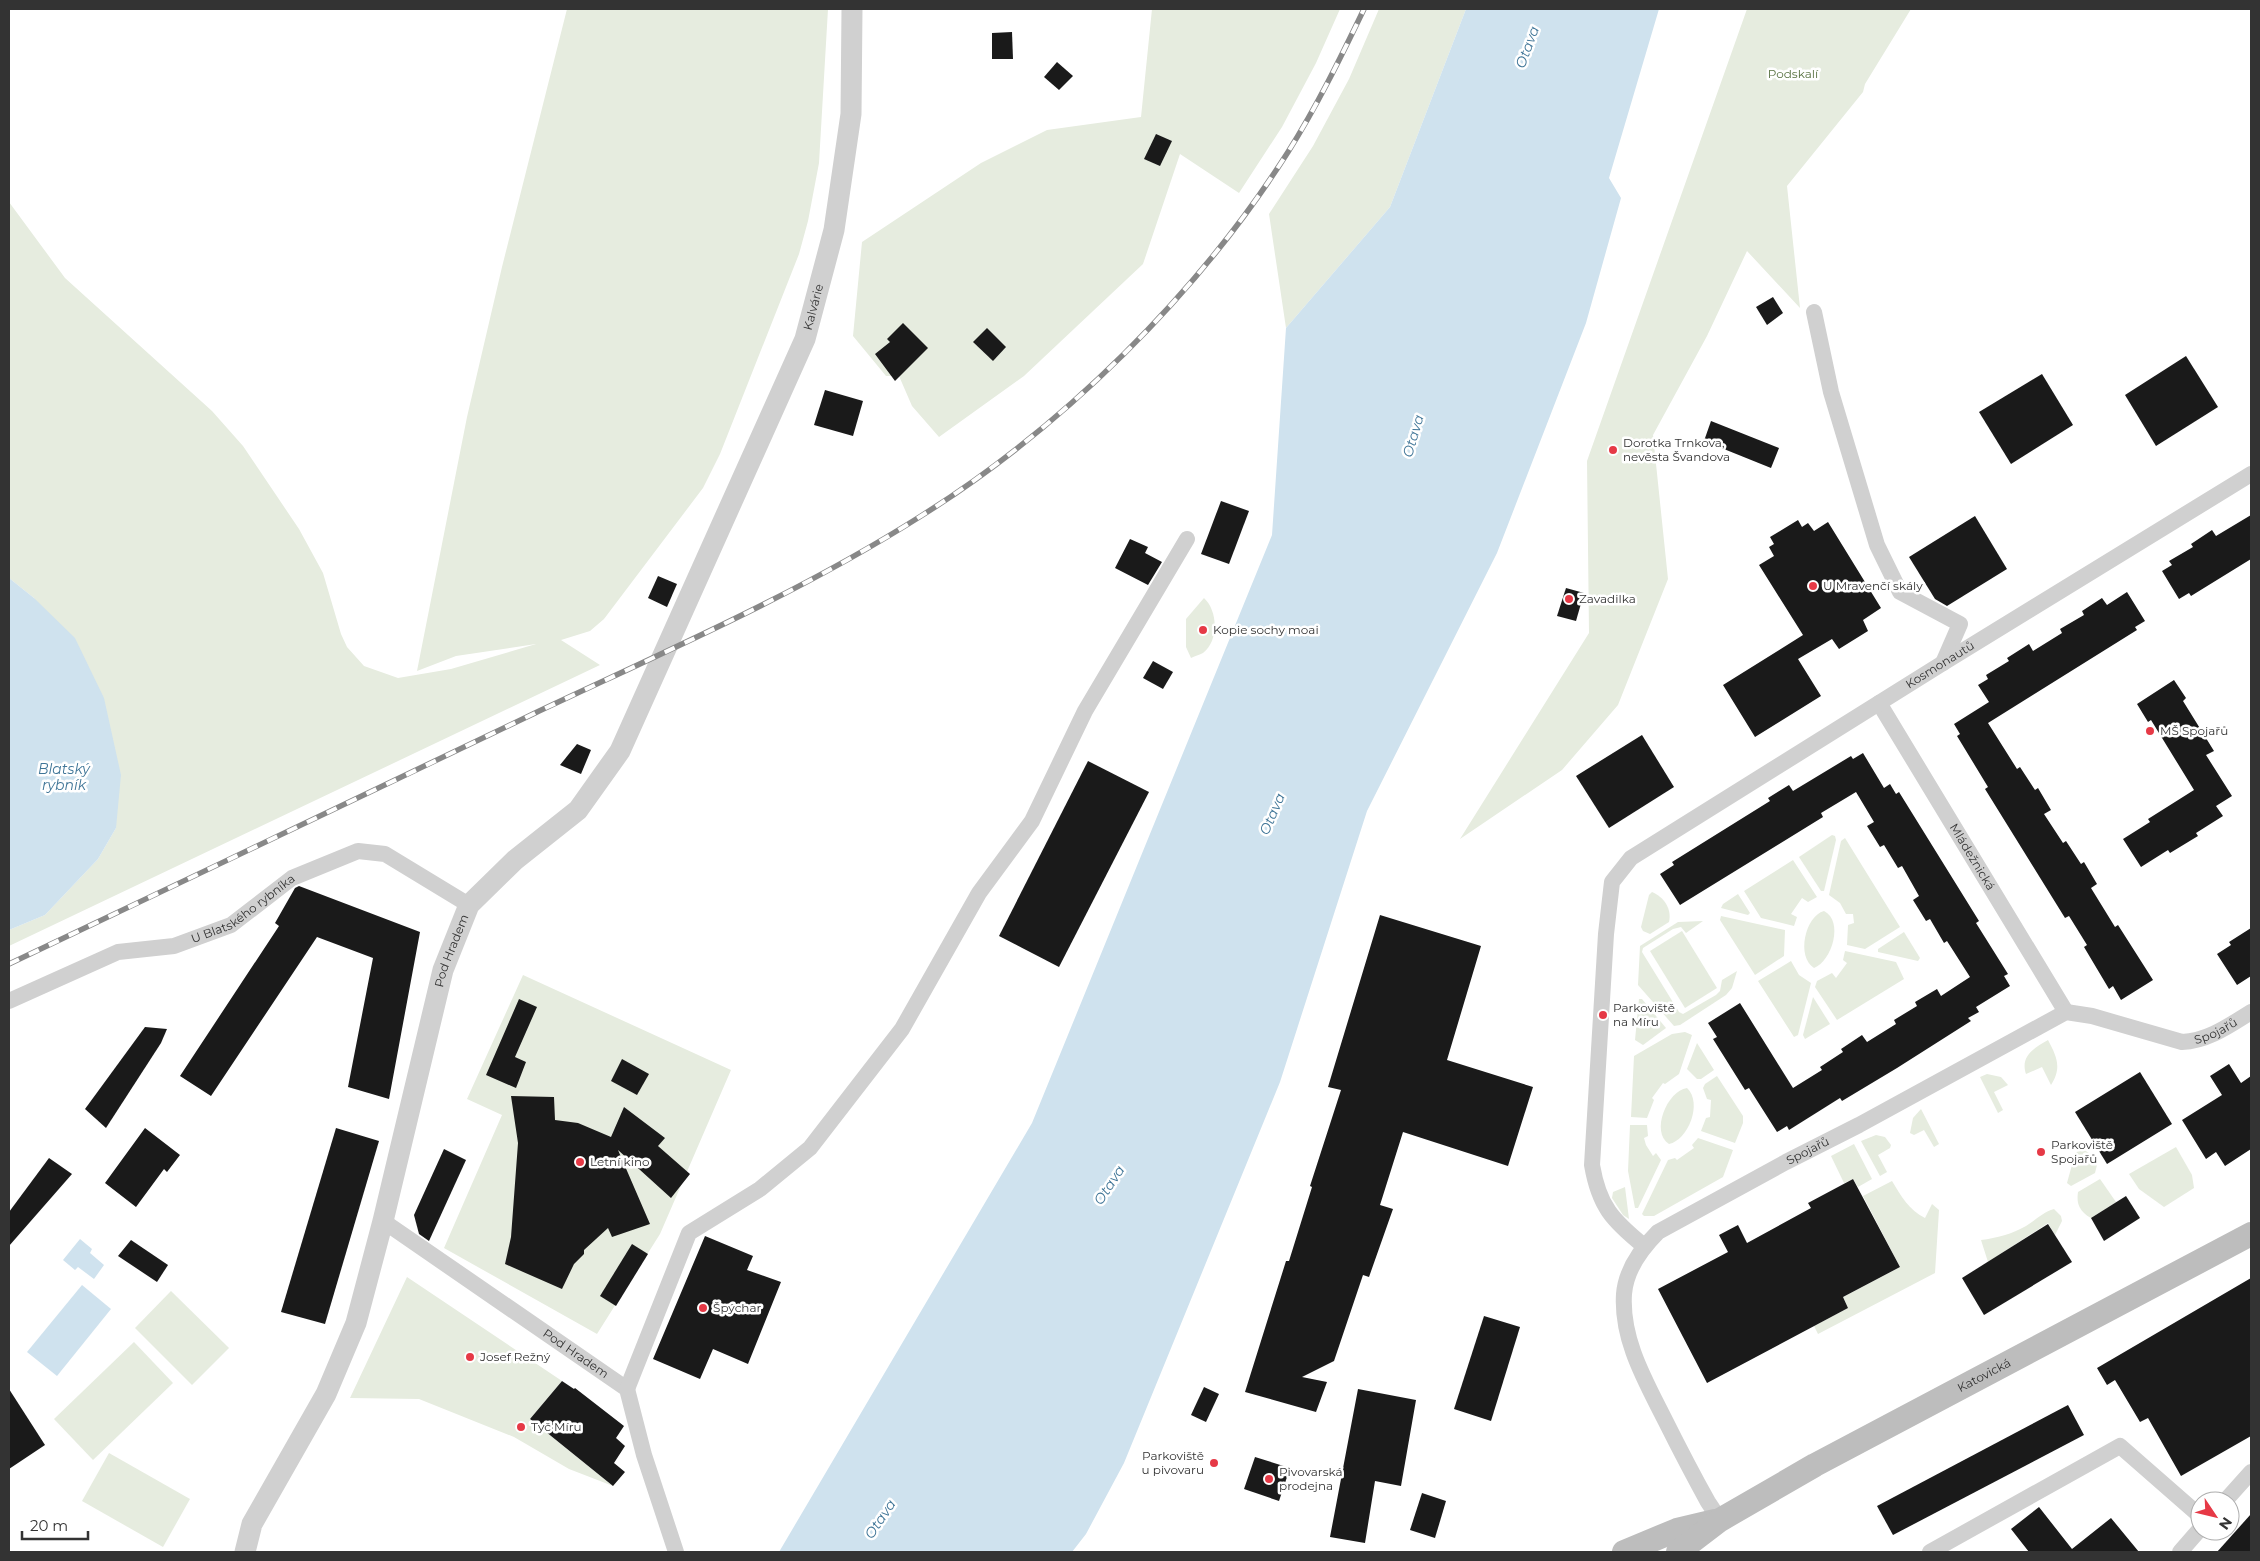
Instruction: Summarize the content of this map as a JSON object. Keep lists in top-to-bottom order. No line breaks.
{"streets":{"main road":["Katovická"],"street":["Kalvárie","Kosmonautů","Mládežnická","U Blatského rybníka","Pod Hradem","Spojařů"]},"crossings":[["Kalvárie","Pod Hradem"],["Kosmonautů","Mládežnická"],["Kosmonautů","Spojařů"],["Mládežnická","Spojařů"],["U Blatského rybníka","Pod Hradem"],["Spojařů","Katovická"]],"water":["Otava","Blatský rybník"],"parks":["Podskalí"],"places":["Dorotka Trnkova, nevěsta Švandova","U Mravenčí skály","Zavadilka","Kopie sochy moai","MŠ Spojařů","Parkoviště na Míru","Parkoviště Spojařů","Letní kino","Špýchar","Josef Režný","Tyč Míru","Parkoviště u pivovaru","Pivovarská prodejna"],"scale_bar":"20 m","north":"bottom right"}
